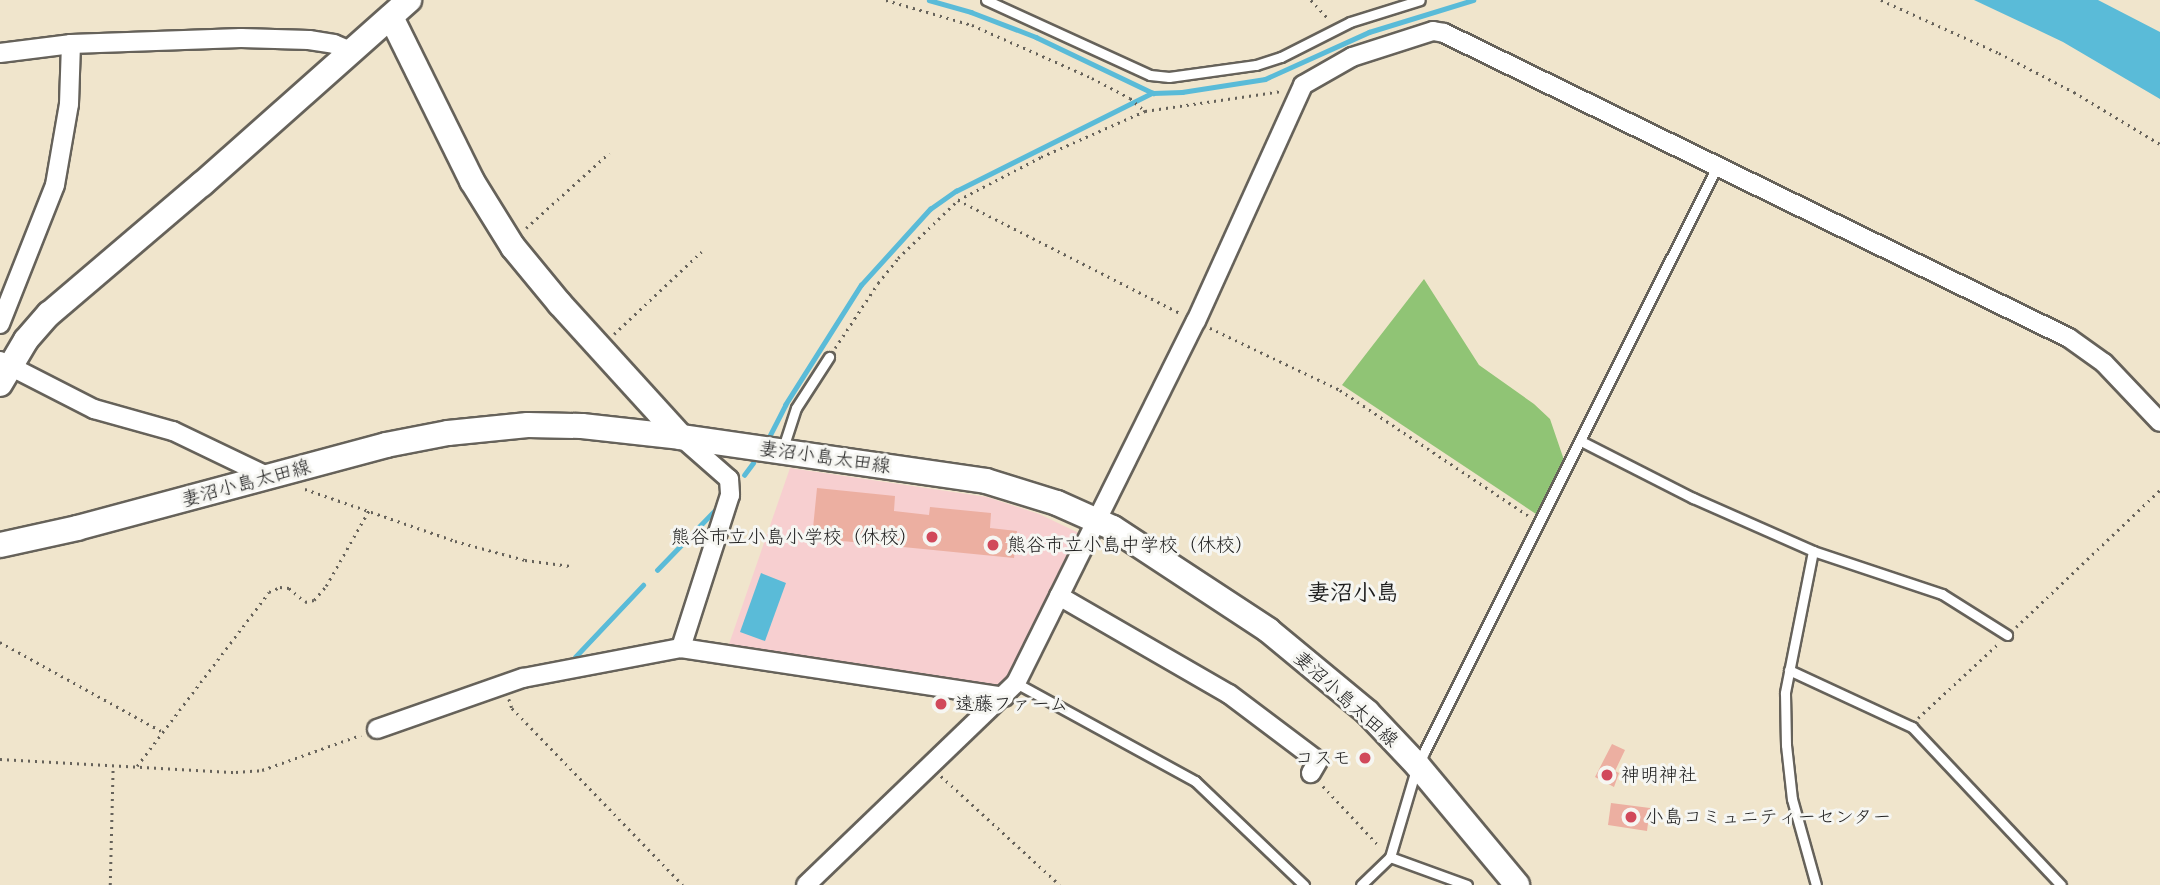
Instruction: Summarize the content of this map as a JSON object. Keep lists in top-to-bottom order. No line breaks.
{"streets":{"main road":["妻沼小島太田線"]},"districts":["妻沼小島"],"places":["熊谷市立小島小学校（休校）","熊谷市立小島中学校（休校）","遠藤ファーム","コスモ","神明神社","小島コミュニティーセンター"]}
